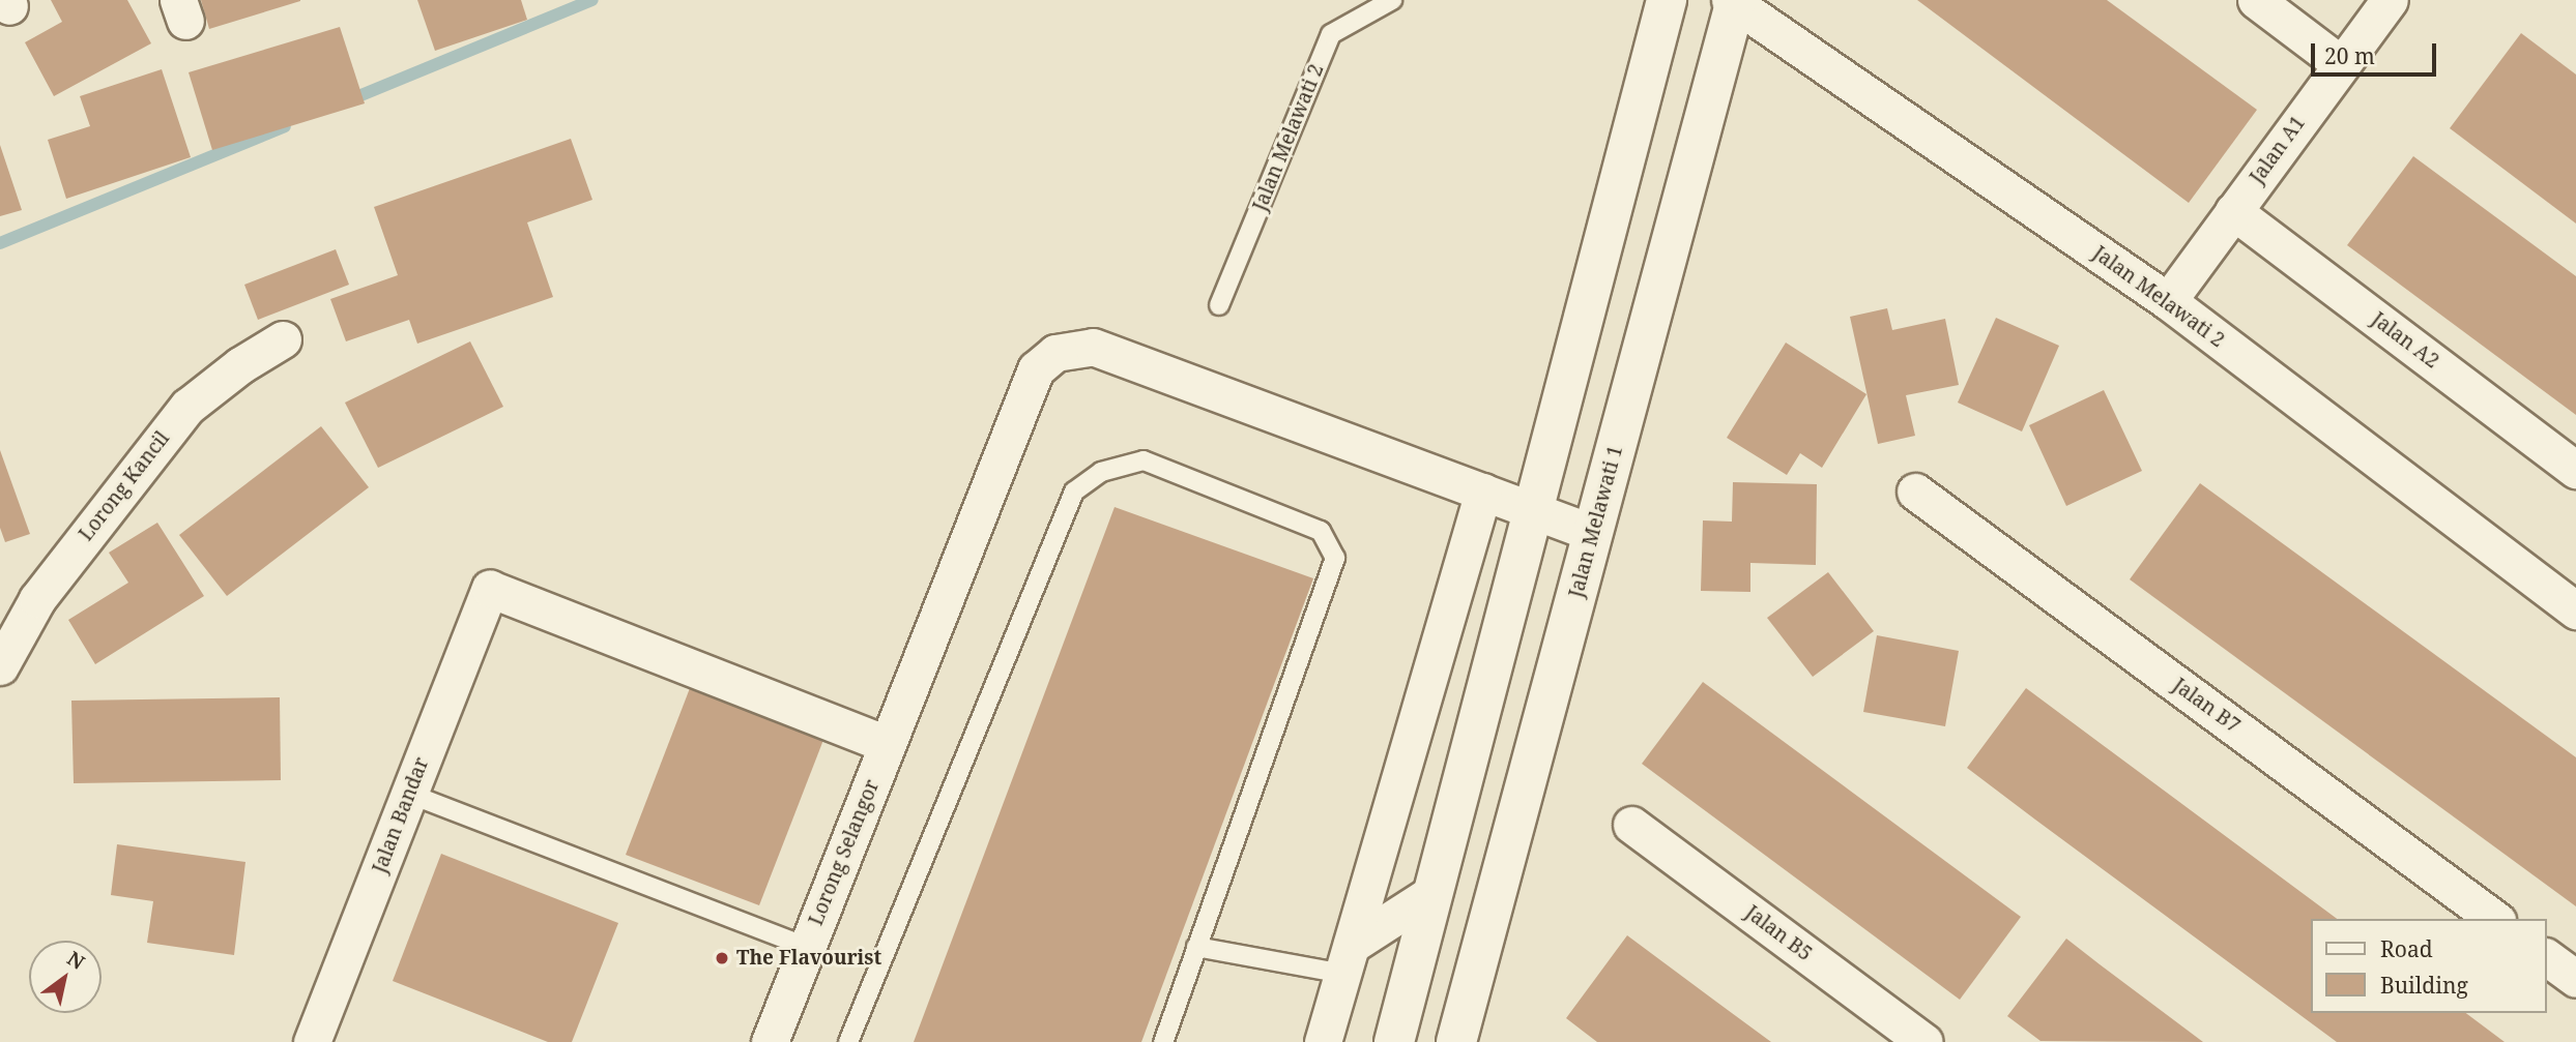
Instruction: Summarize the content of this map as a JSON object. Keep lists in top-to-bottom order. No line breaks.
{"streets":{"street":["Jalan Melawati 2","Jalan A1","Jalan A2","Lorong Kancil","Jalan Melawati 1","Jalan B7","Jalan Bandar","Lorong Selangor","Jalan B5"]},"crossings":[["Jalan Melawati 2","Jalan A1"],["Jalan Melawati 2","Jalan Melawati 1"],["Jalan A1","Jalan A2"],["Jalan Melawati 1","Lorong Selangor"],["Jalan Bandar","Lorong Selangor"]],"places":["The Flavourist"],"legend":["Road","Building"],"scale_bar":"20 m","north":"top right"}
